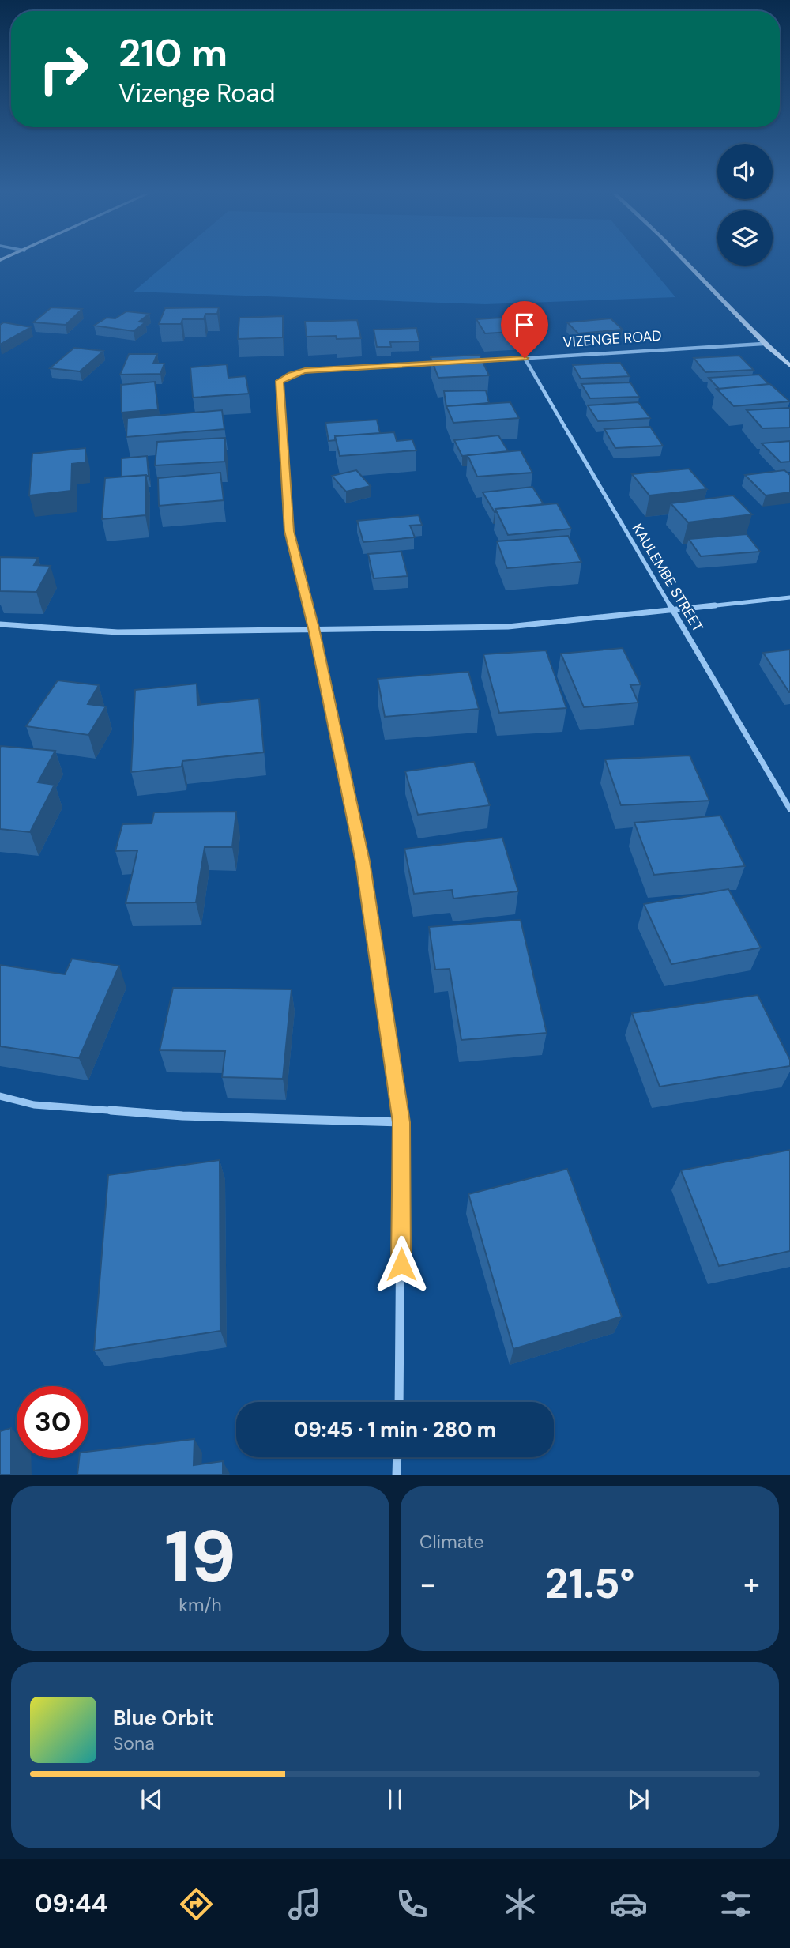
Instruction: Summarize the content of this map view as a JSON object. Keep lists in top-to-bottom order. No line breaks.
{"streets":{"street":["VIZENGE ROAD","KAULEMBE STREET"]},"crossings":[["VIZENGE ROAD","KAULEMBE STREET"]],"page":{"turn":["210 m","Vizenge Road"],"limit":"30","trip":"09:45 · 1 min · 280 m","tile":[["19","km/h"],"Climate"],"heat":["−","21.5°","+"],"song":["Blue Orbit","Sona"],"tabs":"09:44"}}
